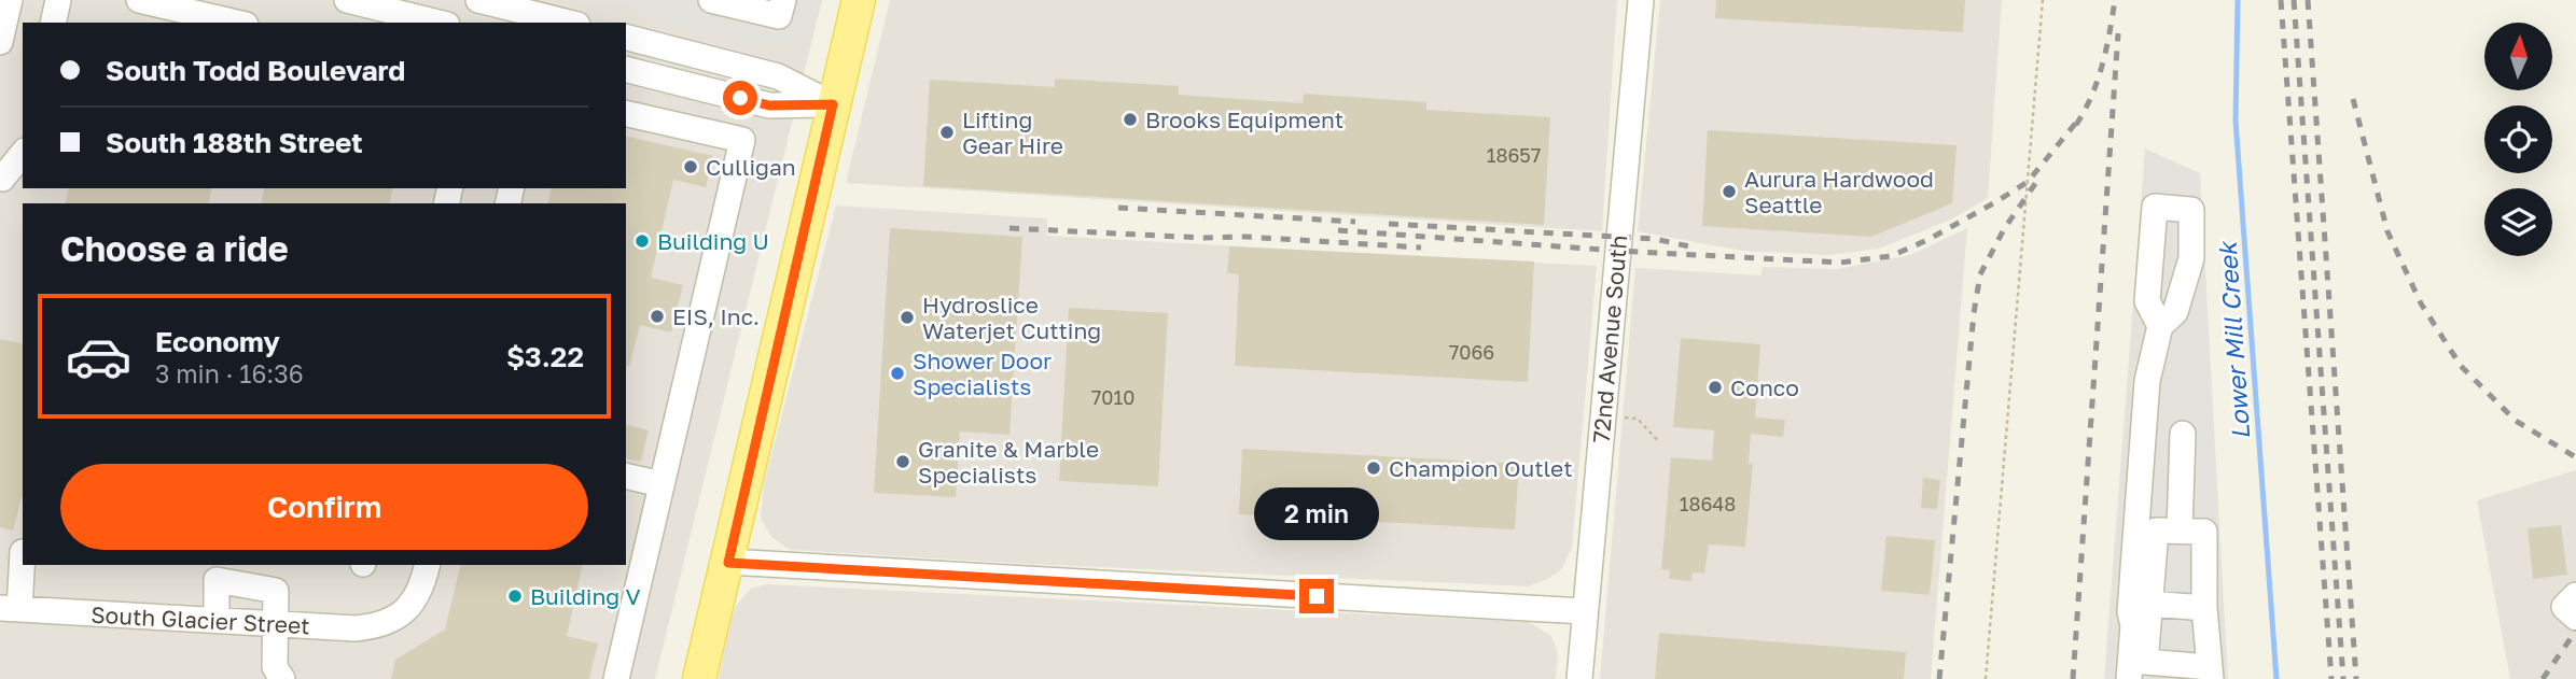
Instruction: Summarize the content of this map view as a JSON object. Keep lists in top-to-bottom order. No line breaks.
{"streets":{"street":["72nd Avenue South","South Glacier Street"]},"water":["Lower Mill Creek"],"places":["Brooks Equipment","Lifting Gear Hire","Culligan","Aurura Hardwood Seattle","Building U","EIS, Inc.","Hydroslice Waterjet Cutting","Shower Door Specialists","Conco","Granite & Marble Specialists","Champion Outlet","Building V"],"house_numbers":["18657","7066","7010","18648"],"north":"top","page":{"banner":["South Todd Boulevard","South 188th Street"],"heading":"Choose a ride","list":[{"name":"Economy","note":"3 min · 16:36","value":"$3.22"}],"buttons":"Confirm","bubble":"2 min"}}
